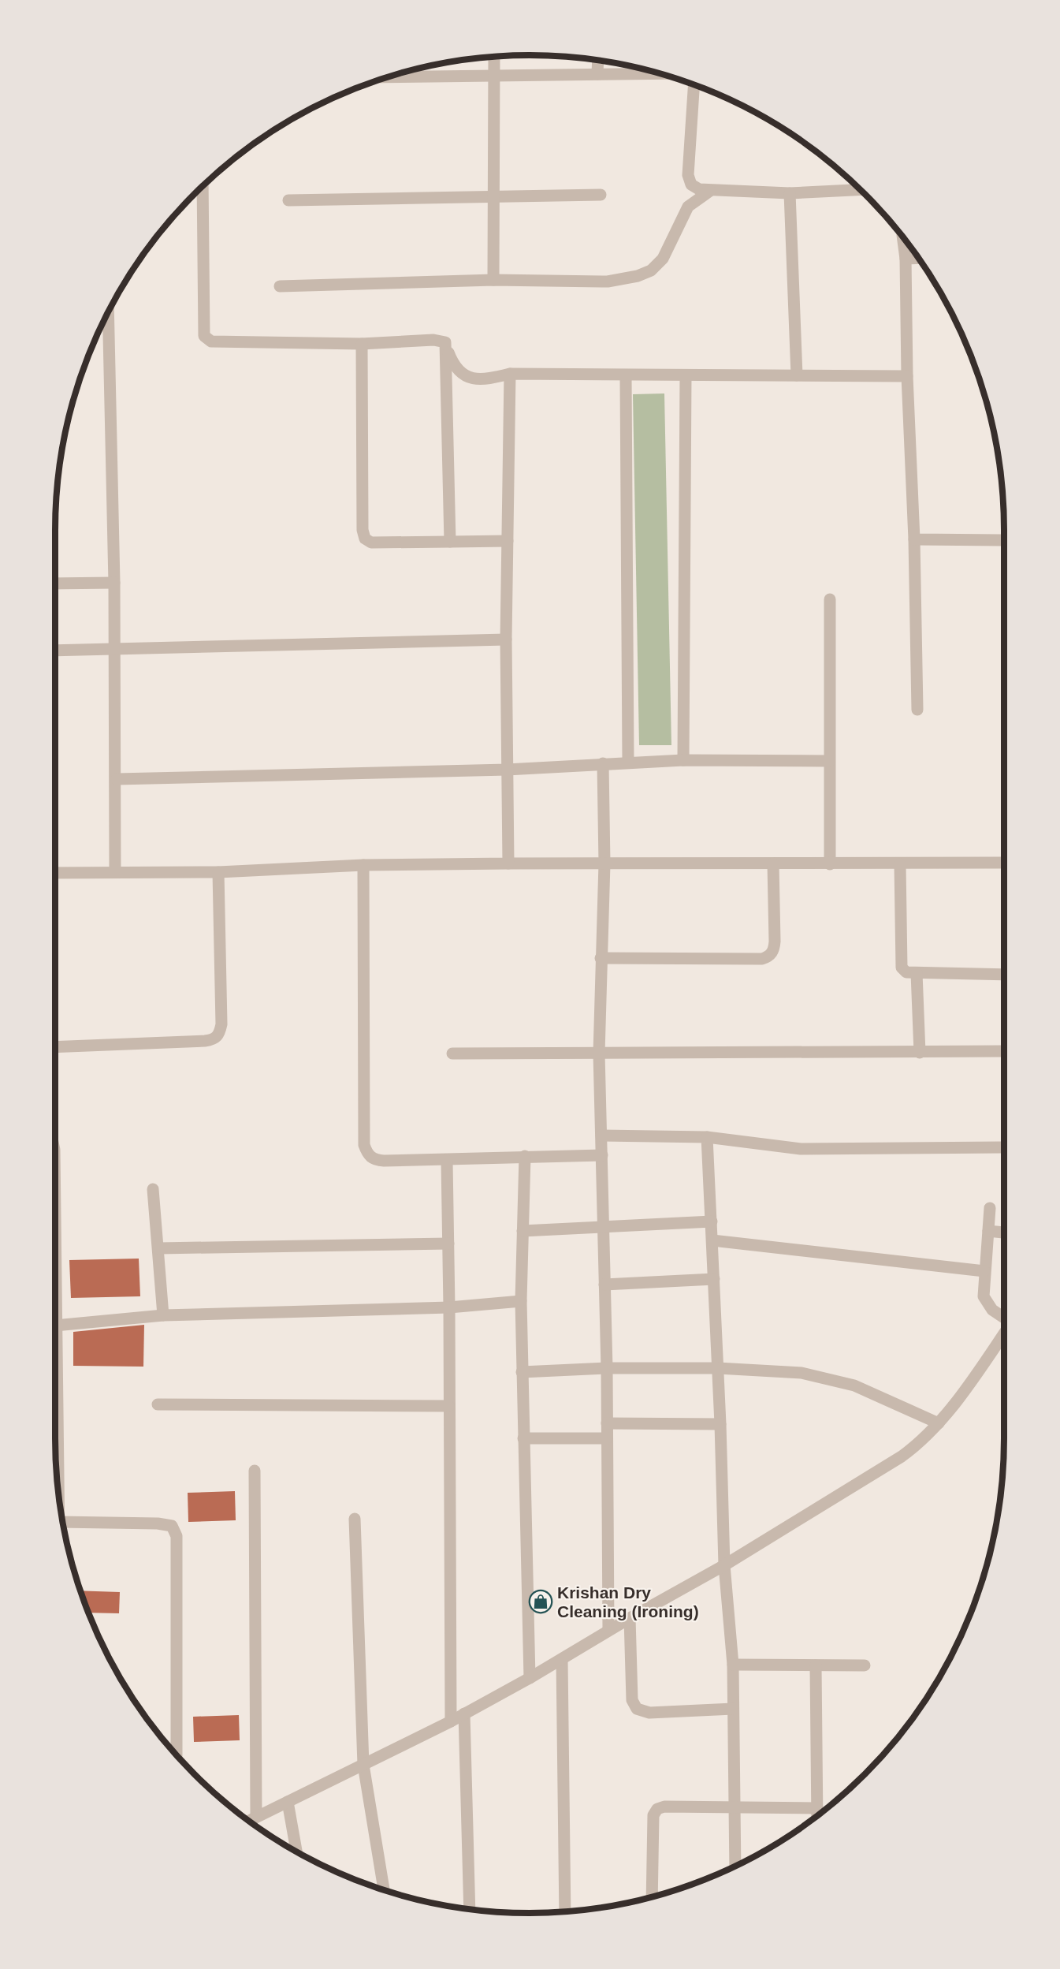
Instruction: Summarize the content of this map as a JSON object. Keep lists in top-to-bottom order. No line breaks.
{"places":{"shop":["Krishan Dry Cleaning (Ironing)"]}}
